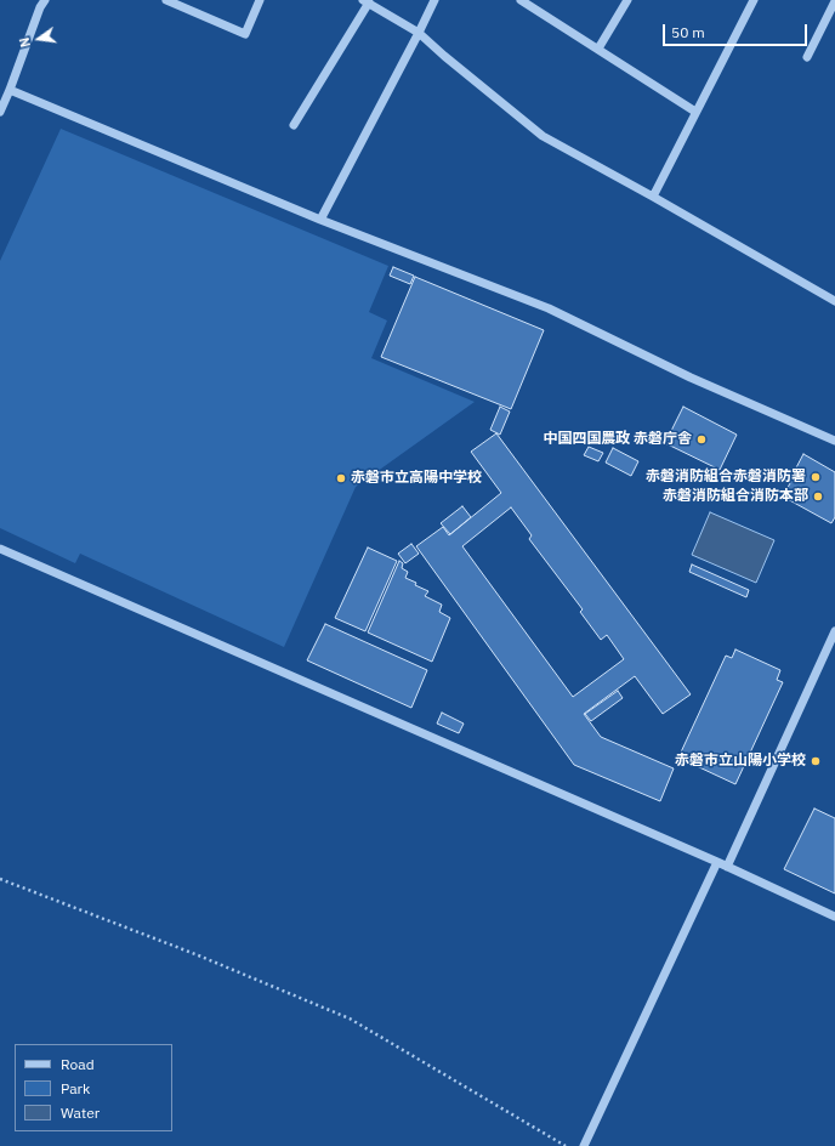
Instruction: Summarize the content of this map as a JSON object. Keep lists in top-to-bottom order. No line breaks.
{"places":["中国四国農政 赤磐庁舎","赤磐消防組合赤磐消防署","赤磐市立高陽中学校","赤磐消防組合消防本部","赤磐市立山陽小学校"],"legend":["Road","Park","Water"],"scale_bar":"50 m","north":"left"}
